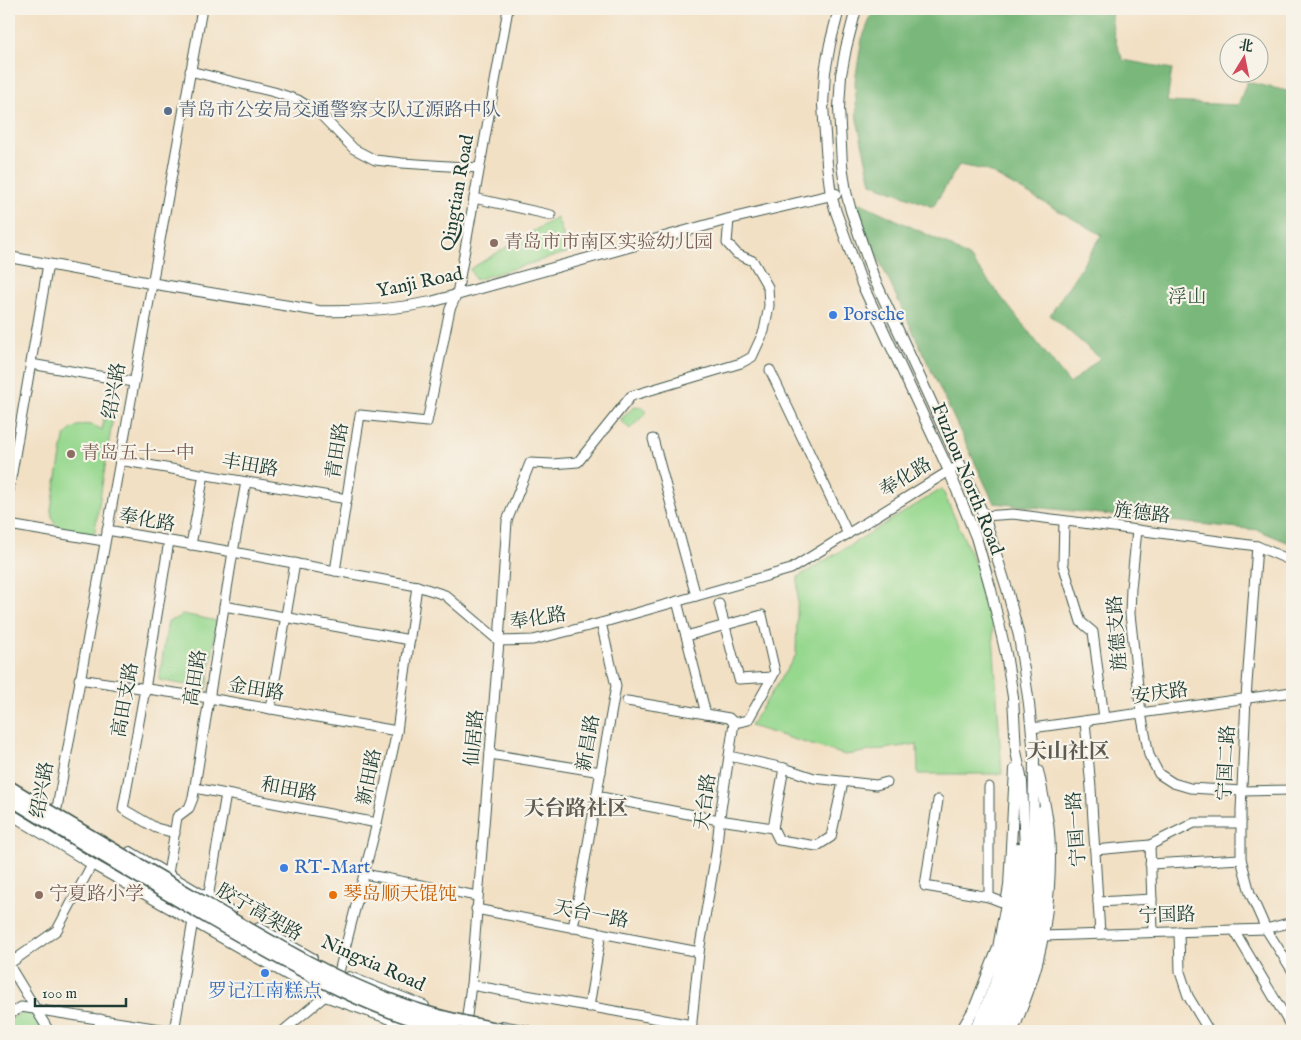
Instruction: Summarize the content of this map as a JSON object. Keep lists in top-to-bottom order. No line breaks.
{"streets":{"highway":["胶宁高架路"],"main road":["Yanji Road","Fuzhou North Road","Ningxia Road"],"street":["Qingtian Road","绍兴路","青田路","丰田路","奉化路","旌德路","旌德支路","高田路","金田路","安庆路","高田支路","仙居路","新昌路","宁国二路","新田路","和田路","天台路","宁国一路","天台一路","宁国路"]},"crossings":[["Qingtian Road","Yanji Road"],["Qingtian Road","青田路"],["Yanji Road","绍兴路"],["Yanji Road","青田路"],["Yanji Road","Fuzhou North Road"],["Yanji Road","仙居路"],["绍兴路","丰田路"],["绍兴路","奉化路"],["绍兴路","金田路"],["绍兴路","Ningxia Road"],["青田路","丰田路"],["青田路","奉化路"],["丰田路","高田路"],["奉化路","Fuzhou North Road"],["奉化路","高田路"],["奉化路","高田支路"],["奉化路","仙居路"],["奉化路","新昌路"],["奉化路","新田路"],["Fuzhou North Road","旌德路"],["Fuzhou North Road","安庆路"],["旌德路","旌德支路"],["旌德路","宁国二路"],["旌德支路","安庆路"],["旌德支路","宁国二路"],["高田路","金田路"],["高田路","高田支路"],["高田路","和田路"],["高田路","Ningxia Road"],["金田路","高田支路"],["金田路","新田路"],["安庆路","宁国二路"],["安庆路","宁国一路"],["仙居路","天台一路"],["仙居路","Ningxia Road"],["新昌路","天台一路"],["宁国二路","宁国路"],["新田路","和田路"],["新田路","Ningxia Road"],["天台路","天台一路"],["宁国一路","宁国路"]],"districts":["天山社区","天台路社区"],"parks":["浮山"],"places":["青岛市公安局交通警察支队辽源路中队","青岛市市南区实验幼儿园","Porsche","青岛五十一中","RT-Mart","宁夏路小学","琴岛顺天馄饨","罗记江南糕点"],"scale_bar":"100 m","north":"top"}
